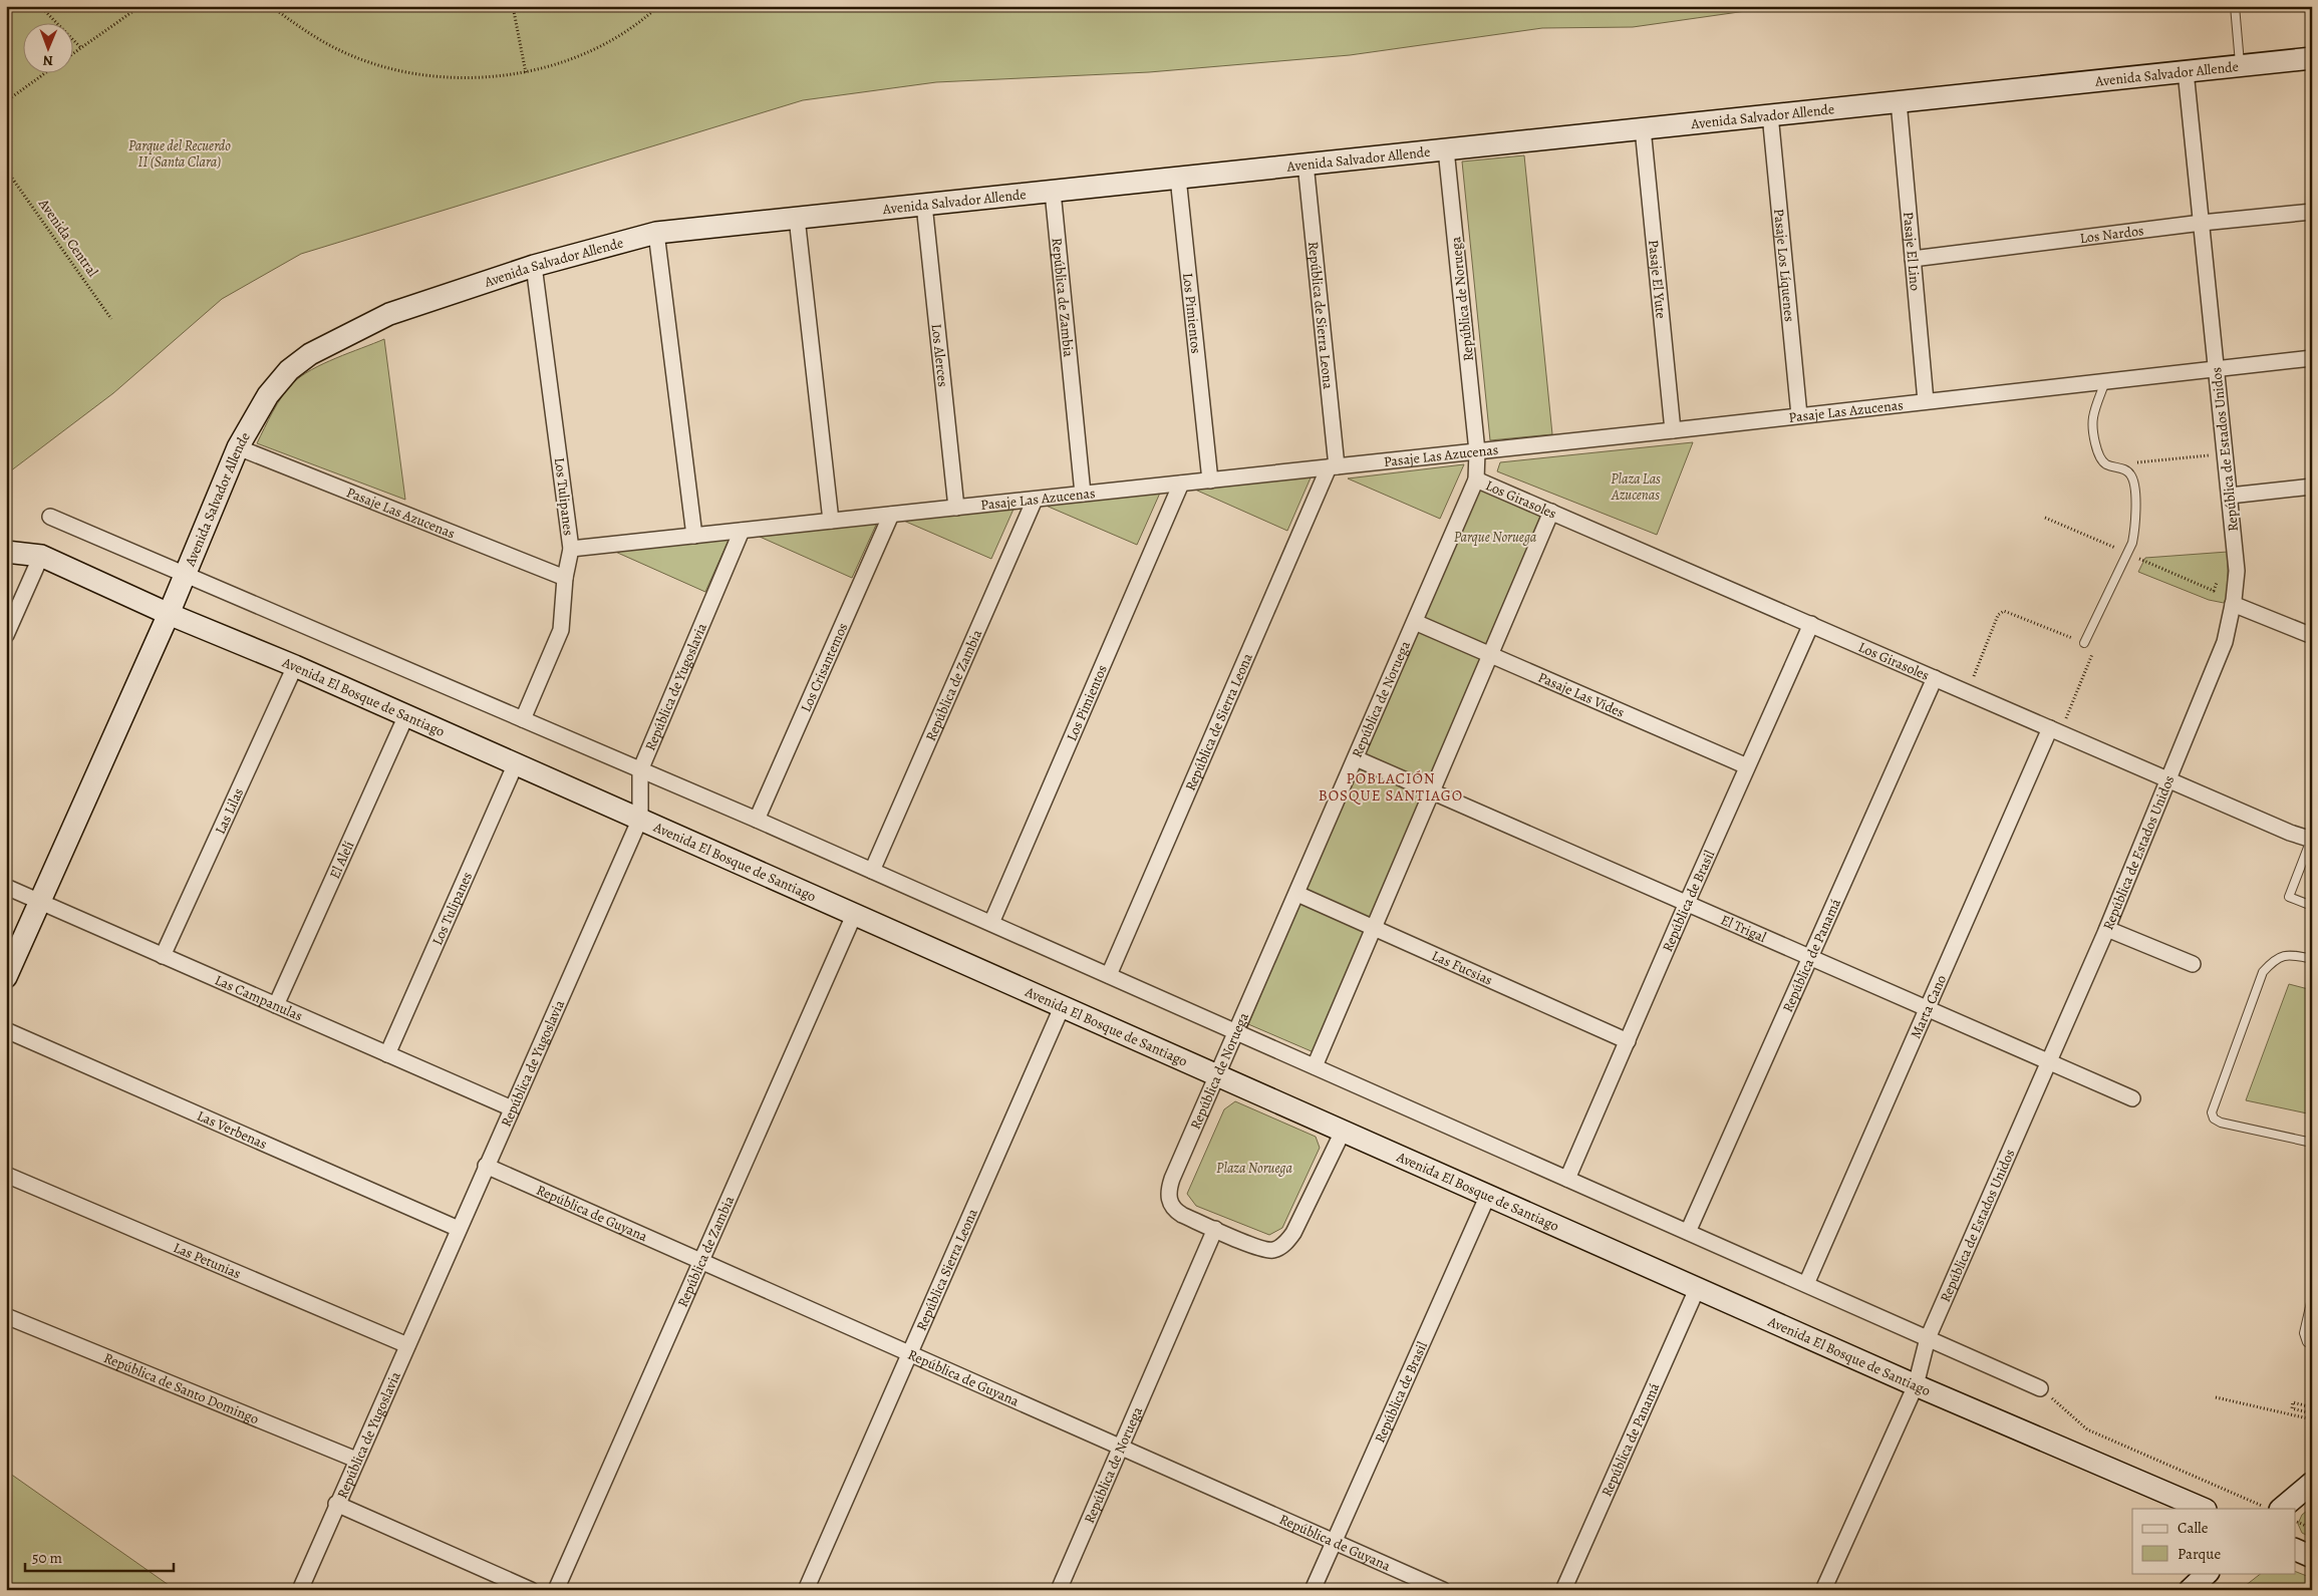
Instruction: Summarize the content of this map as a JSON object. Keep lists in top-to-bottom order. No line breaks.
{"streets":{"street":["Avenida Salvador Allende","Los Nardos","Pasaje El Lino","Pasaje Los Líquenes","Pasaje El Yute","República de Zambia","República de Noruega","Los Pimientos","República de Sierra Leona","Los Alerces","Pasaje Las Azucenas","República de Estados Unidos","Los Tulipanes","Los Girasoles","Los Crisantemos","República de Yugoslavia","Pasaje Las Vides","Avenida El Bosque de Santiago","Las Lilas","El Alelí","República de Brasil","El Trigal","República de Panamá","Las Fucsias","Las Campanulas","Marta Cano","Las Verbenas","República de Guyana","Las Petunias","República Sierra Leona","República de Santo Domingo"],"path":["Avenida Central"]},"crossings":[["Avenida Salvador Allende","Pasaje El Lino"],["Avenida Salvador Allende","Pasaje Los Líquenes"],["Avenida Salvador Allende","Pasaje El Yute"],["Avenida Salvador Allende","República de Zambia"],["Avenida Salvador Allende","República de Noruega"],["Avenida Salvador Allende","Los Pimientos"],["Avenida Salvador Allende","República de Sierra Leona"],["Avenida Salvador Allende","Los Alerces"],["Avenida Salvador Allende","Pasaje Las Azucenas"],["Avenida Salvador Allende","República de Estados Unidos"],["Avenida Salvador Allende","Los Tulipanes"],["Avenida Salvador Allende","Avenida El Bosque de Santiago"],["Avenida Salvador Allende","Las Campanulas"],["Los Nardos","Pasaje El Lino"],["Los Nardos","República de Estados Unidos"],["Pasaje El Lino","Pasaje Las Azucenas"],["Pasaje Los Líquenes","Pasaje Las Azucenas"],["Pasaje El Yute","Pasaje Las Azucenas"],["República de Zambia","Pasaje Las Azucenas"],["República de Zambia","Avenida El Bosque de Santiago"],["República de Zambia","República de Guyana"],["República de Noruega","Pasaje Las Azucenas"],["República de Noruega","Los Girasoles"],["República de Noruega","Pasaje Las Vides"],["República de Noruega","Avenida El Bosque de Santiago"],["República de Noruega","El Trigal"],["República de Noruega","Las Fucsias"],["República de Noruega","República de Guyana"],["Los Pimientos","Pasaje Las Azucenas"],["República de Sierra Leona","Pasaje Las Azucenas"],["Los Alerces","Pasaje Las Azucenas"],["Pasaje Las Azucenas","República de Estados Unidos"],["Pasaje Las Azucenas","Los Tulipanes"],["Pasaje Las Azucenas","Los Crisantemos"],["Pasaje Las Azucenas","República de Yugoslavia"],["República de Estados Unidos","Los Girasoles"],["República de Estados Unidos","Avenida El Bosque de Santiago"],["República de Estados Unidos","El Trigal"],["Los Tulipanes","Avenida El Bosque de Santiago"],["Los Tulipanes","Las Campanulas"],["Los Girasoles","República de Brasil"],["Los Girasoles","República de Panamá"],["Los Girasoles","Marta Cano"],["República de Yugoslavia","Avenida El Bosque de Santiago"],["República de Yugoslavia","Las Campanulas"],["República de Yugoslavia","Las Verbenas"],["República de Yugoslavia","República de Guyana"],["República de Yugoslavia","Las Petunias"],["República de Yugoslavia","República de Santo Domingo"],["Pasaje Las Vides","República de Brasil"],["Avenida El Bosque de Santiago","Las Lilas"],["Avenida El Bosque de Santiago","El Alelí"],["Avenida El Bosque de Santiago","República de Brasil"],["Avenida El Bosque de Santiago","República de Panamá"],["Avenida El Bosque de Santiago","República Sierra Leona"],["Las Lilas","Las Campanulas"],["El Alelí","Las Campanulas"],["República de Brasil","El Trigal"],["República de Brasil","Las Fucsias"],["República de Brasil","República de Guyana"],["El Trigal","República de Panamá"],["El Trigal","Marta Cano"],["República de Guyana","República Sierra Leona"]],"districts":["POBLACIÓN BOSQUE SANTIAGO"],"parks":["Parque del Recuerdo II (Santa Clara)","Plaza Las Azucenas","Parque Noruega","Plaza Noruega"],"legend":["Calle","Parque"],"scale_bar":"50 m","north":"bottom"}
